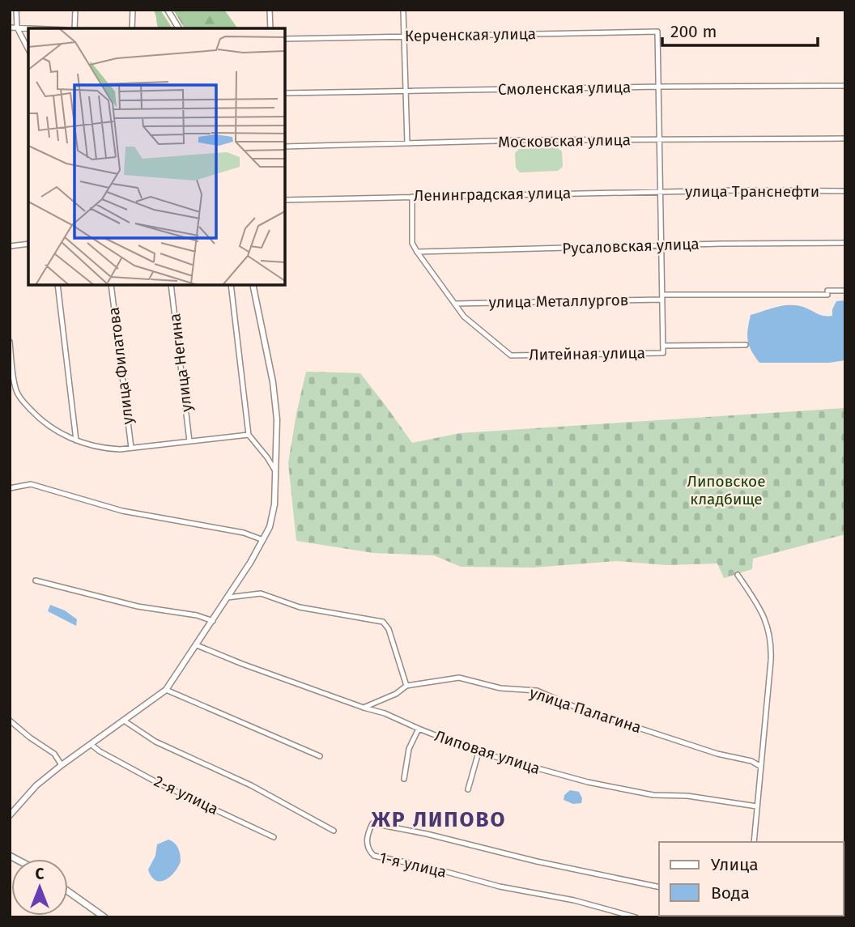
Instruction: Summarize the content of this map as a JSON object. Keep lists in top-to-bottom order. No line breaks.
{"streets":{"street":["Керченская улица","Смоленская улица","Московская улица","улица Транснефти","Ленинградская улица","Русаловская улица","улица Металлургов","Литейная улица","улица Негина","улица Филатова","улица Палагина","Липовая улица","2-я улица","1-я улица"]},"crossings":[["Керченская улица","Смоленская улица"],["улица Транснефти","Ленинградская улица"],["улица Металлургов","Литейная улица"],["улица Палагина","Липовая улица"]],"districts":["ЖР ЛИПОВО"],"parks":["Липовское кладбище"],"legend":["Улица","Вода"],"scale_bar":"200 m","north":"top"}
